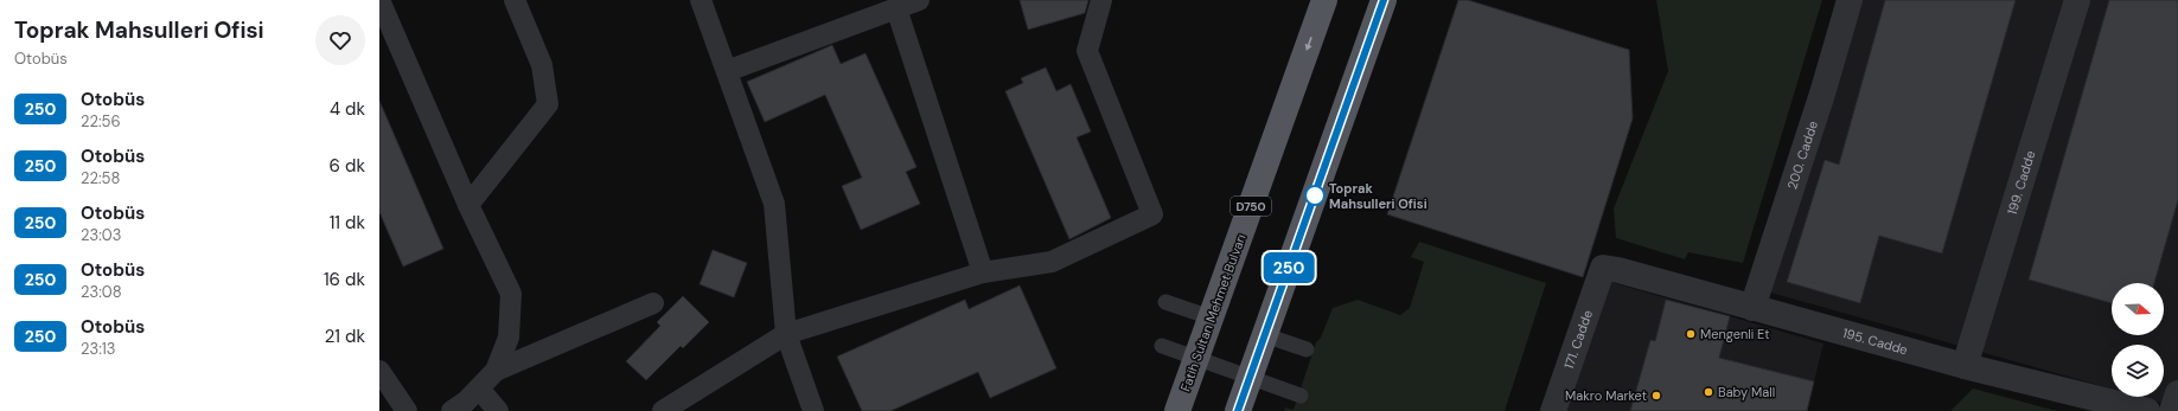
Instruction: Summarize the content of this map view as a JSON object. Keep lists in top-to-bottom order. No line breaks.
{"streets":{"highway":["D750","Fatih Sultan Mehmet Bulvarı"],"street":["200. Cadde","199. Cadde","171. Cadde","195. Cadde"]},"crossings":[["200. Cadde","195. Cadde"],["199. Cadde","195. Cadde"],["171. Cadde","195. Cadde"]],"places":["Toprak Mahsulleri Ofisi","Mengenli Et","Baby Mall","Makro Market"],"lines":["bus line 250"],"north":"right","page":{"heading":["Toprak Mahsulleri Ofisi","Otobüs"],"on_map":"250","list":[{"mark":"250","name":"Otobüs","note":"22:56","value":"4 dk"},{"mark":"250","name":"Otobüs","note":"22:58","value":"6 dk"},{"mark":"250","name":"Otobüs","note":"23:03","value":"11 dk"},{"mark":"250","name":"Otobüs","note":"23:08","value":"16 dk"},{"mark":"250","name":"Otobüs","note":"23:13","value":"21 dk"}]}}
